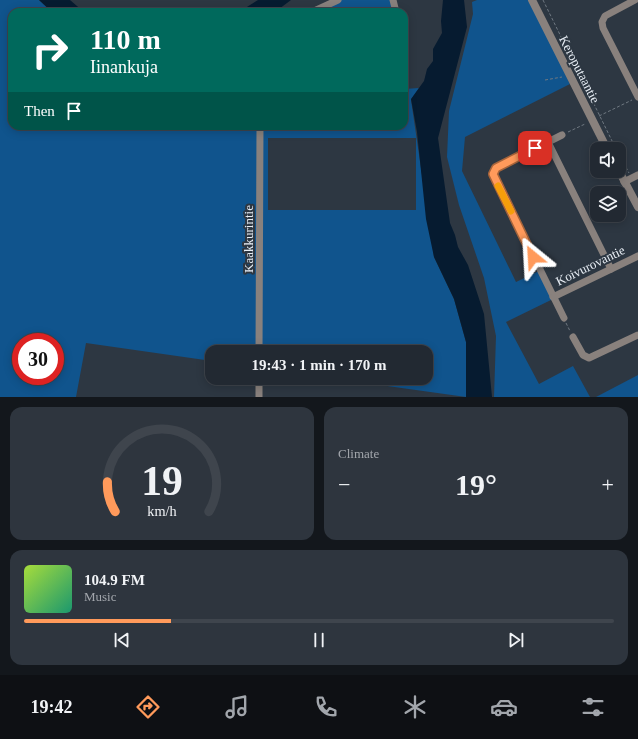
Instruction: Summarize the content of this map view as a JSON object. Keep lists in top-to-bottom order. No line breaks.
{"streets":{"street":["Keroputaantie","Kaakkurintie","Koivurovantie"]},"page":{"turn":["110 m","Iinankuja"],"then":"Then","limit":"30","trip":"19:43 · 1 min · 170 m","tile":"Climate","heat":["−","19°","+"],"song":["104.9 FM","Music"],"tabs":"19:42","gauge":["19","km/h"]}}
